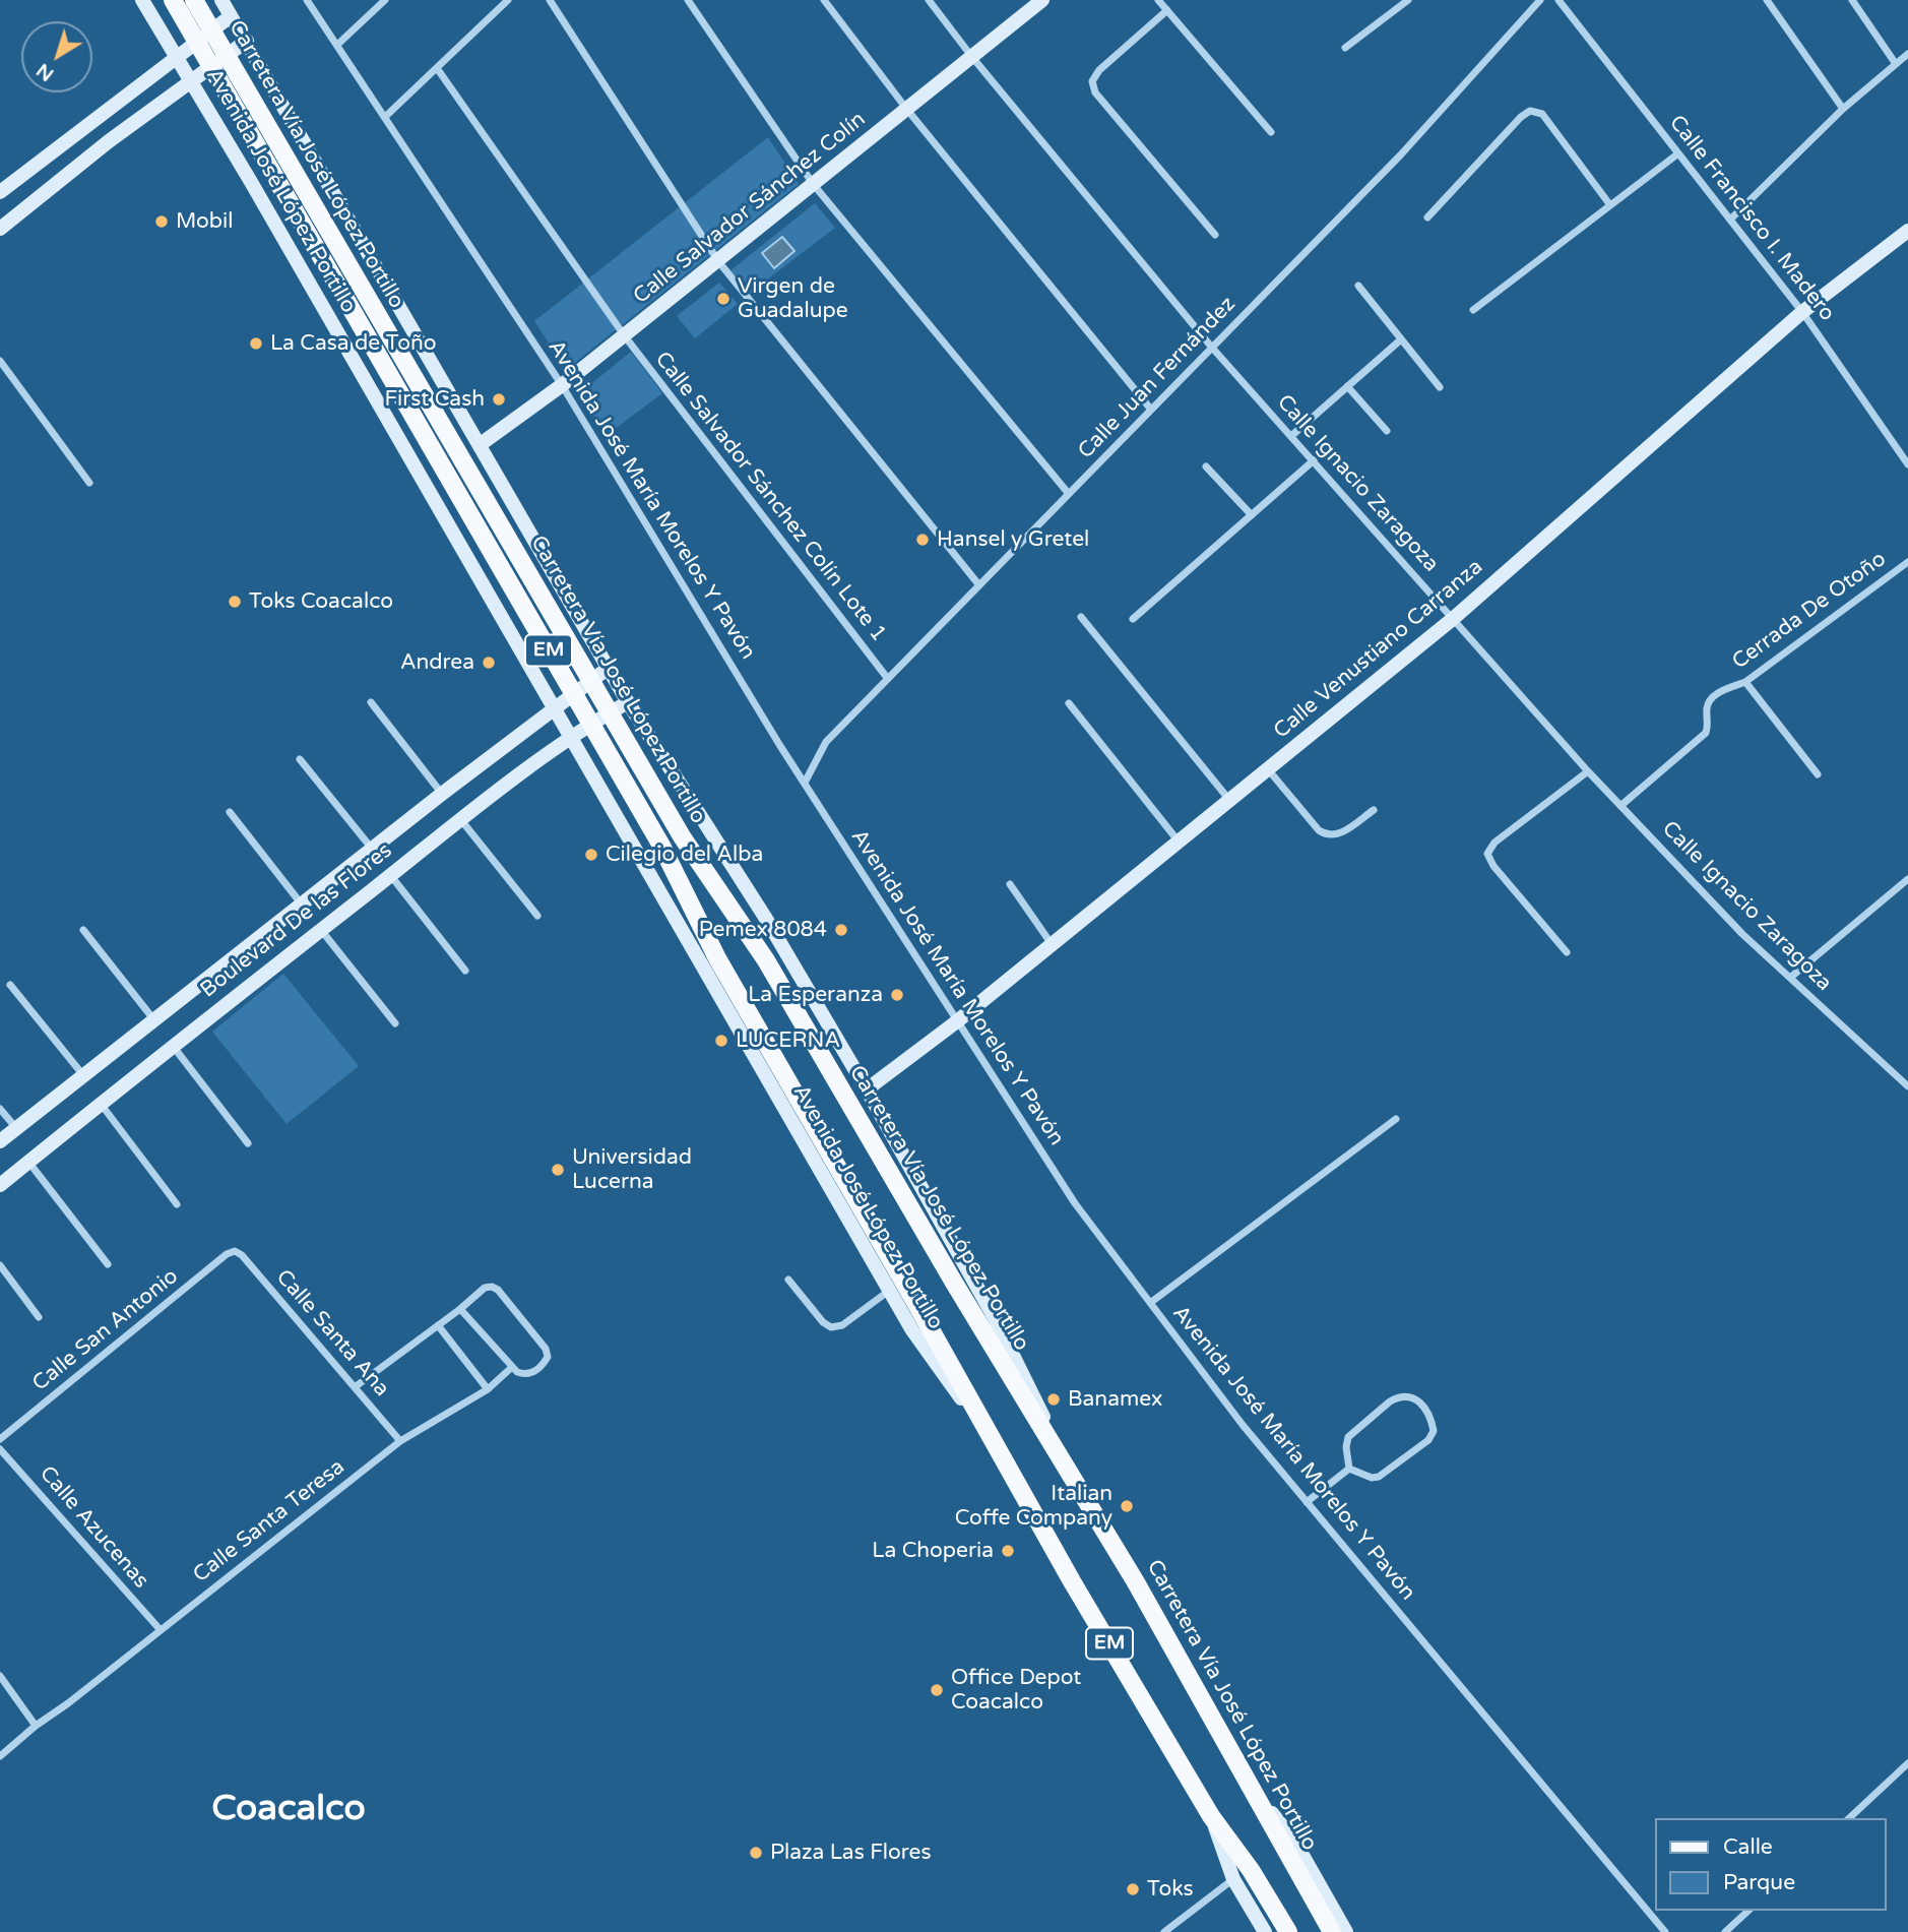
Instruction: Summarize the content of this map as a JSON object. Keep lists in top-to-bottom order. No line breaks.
{"streets":{"main road":["Carretera Vía José López Portillo","Avenida José López Portillo","Calle Salvador Sánchez Colín","Calle Venustiano Carranza","EM","Boulevard De las Flores"],"street":["Calle Francisco I. Madero","Calle Juan Fernández","Calle Ignacio Zaragoza","Calle Salvador Sánchez Colín Lote 1","Avenida José María Morelos Y Pavón","Cerrada De Otoño","Calle San Antonio","Calle Santa Ana","Calle Santa Teresa","Calle Azucenas"]},"crossings":[["Carretera Vía José López Portillo","Avenida José López Portillo"],["Avenida José López Portillo","Boulevard De las Flores"],["Calle Salvador Sánchez Colín","Calle Ignacio Zaragoza"],["Calle Salvador Sánchez Colín","Calle Salvador Sánchez Colín Lote 1"],["Calle Salvador Sánchez Colín","Avenida José María Morelos Y Pavón"],["Calle Francisco I. Madero","Calle Venustiano Carranza"],["Calle Juan Fernández","Calle Ignacio Zaragoza"],["Calle Juan Fernández","Calle Salvador Sánchez Colín Lote 1"],["Calle Juan Fernández","Avenida José María Morelos Y Pavón"],["Calle Ignacio Zaragoza","Cerrada De Otoño"],["Calle Ignacio Zaragoza","Calle Venustiano Carranza"],["Avenida José María Morelos Y Pavón","Calle Venustiano Carranza"],["Calle San Antonio","Calle Santa Ana"],["Calle Santa Ana","Calle Santa Teresa"],["Calle Santa Teresa","Calle Azucenas"]],"districts":["Coacalco"],"places":["Mobil","Virgen de Guadalupe","La Casa de Toño","First Cash","Hansel y Gretel","Toks Coacalco","Andrea","Cilegio del Alba","Pemex 8084","La Esperanza","LUCERNA","Universidad Lucerna","Banamex","Italian Coffe Company","La Choperia","Office Depot Coacalco","Plaza Las Flores","Toks"],"legend":["Calle","Parque"],"north":"bottom left"}
